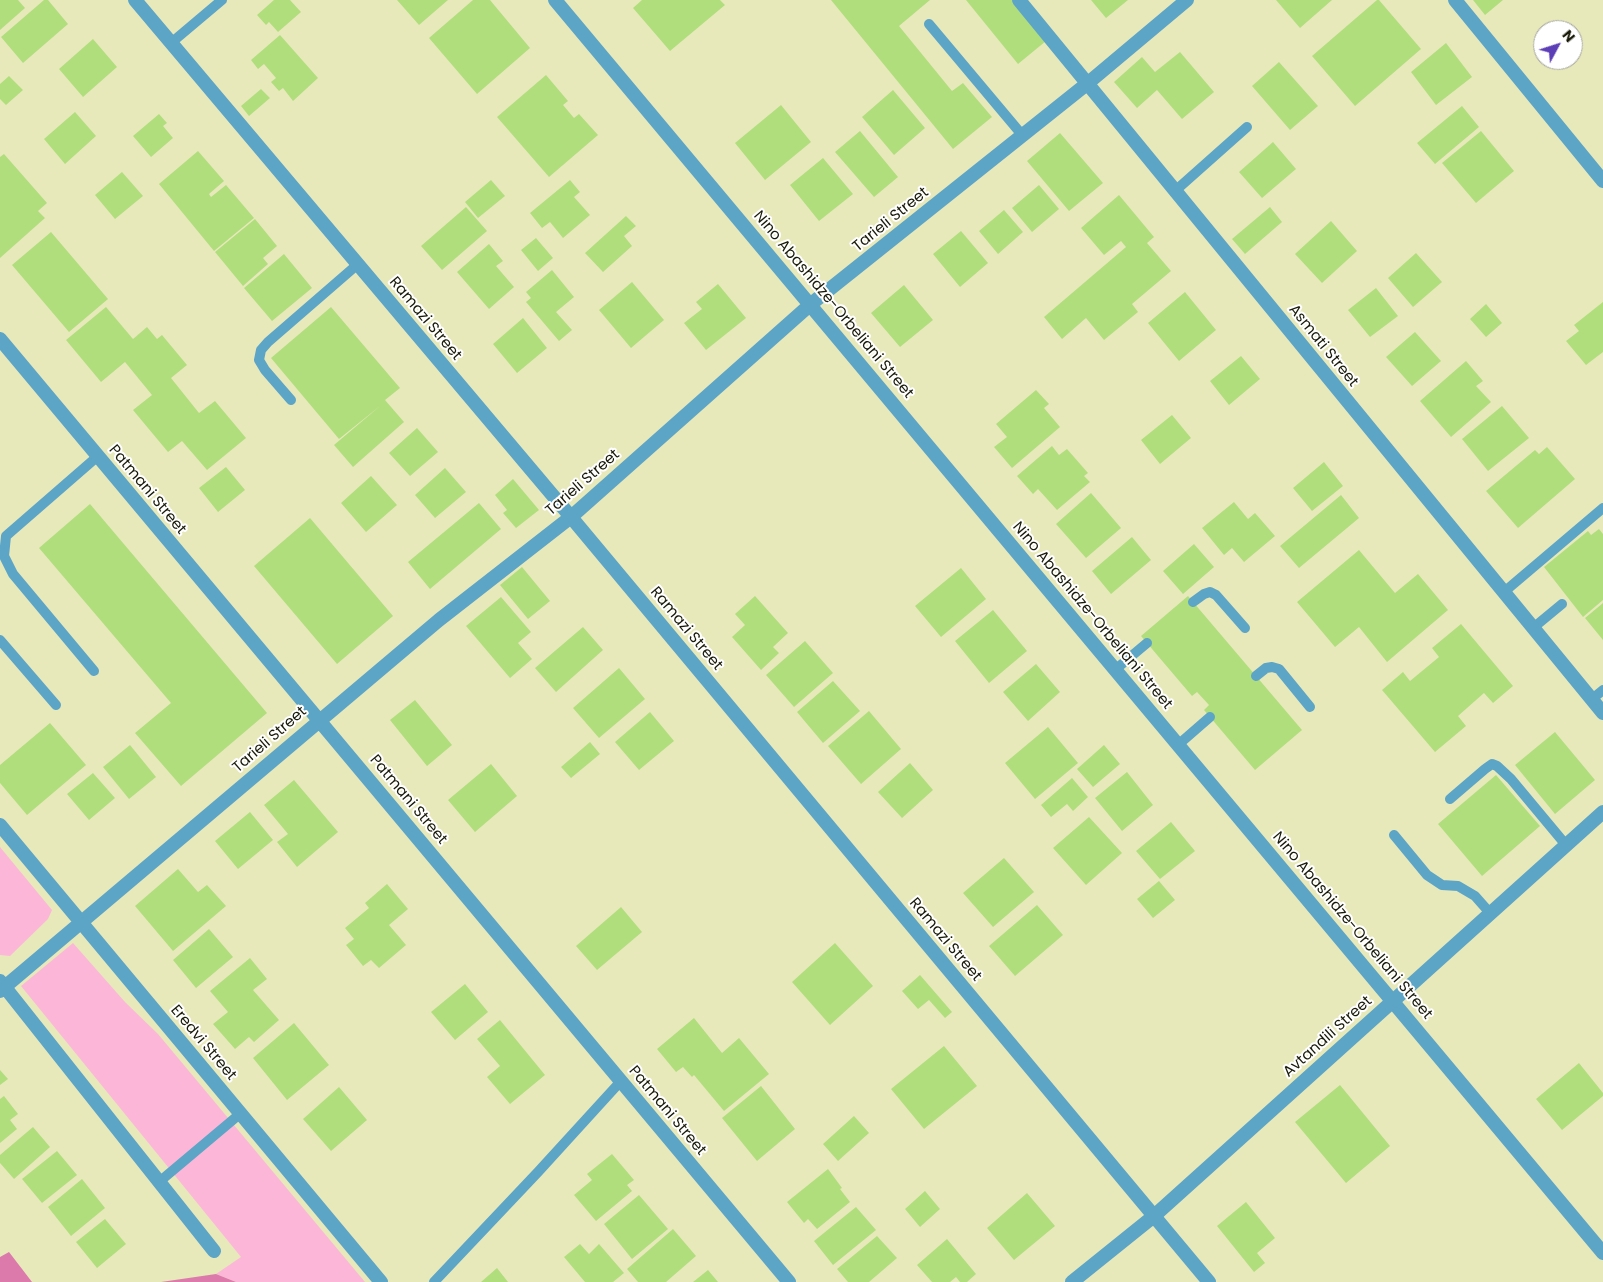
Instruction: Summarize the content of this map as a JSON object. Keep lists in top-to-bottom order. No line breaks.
{"streets":{"street":["Tarieli Street","Nino Abashidze-Orbeliani Street","Ramazi Street","Asmati Street","Patmani Street","Avtandili Street","Eredvi Street"]},"crossings":[["Tarieli Street","Nino Abashidze-Orbeliani Street"],["Tarieli Street","Ramazi Street"],["Tarieli Street","Asmati Street"],["Tarieli Street","Patmani Street"],["Tarieli Street","Eredvi Street"],["Nino Abashidze-Orbeliani Street","Avtandili Street"],["Ramazi Street","Avtandili Street"]],"north":"top right"}
